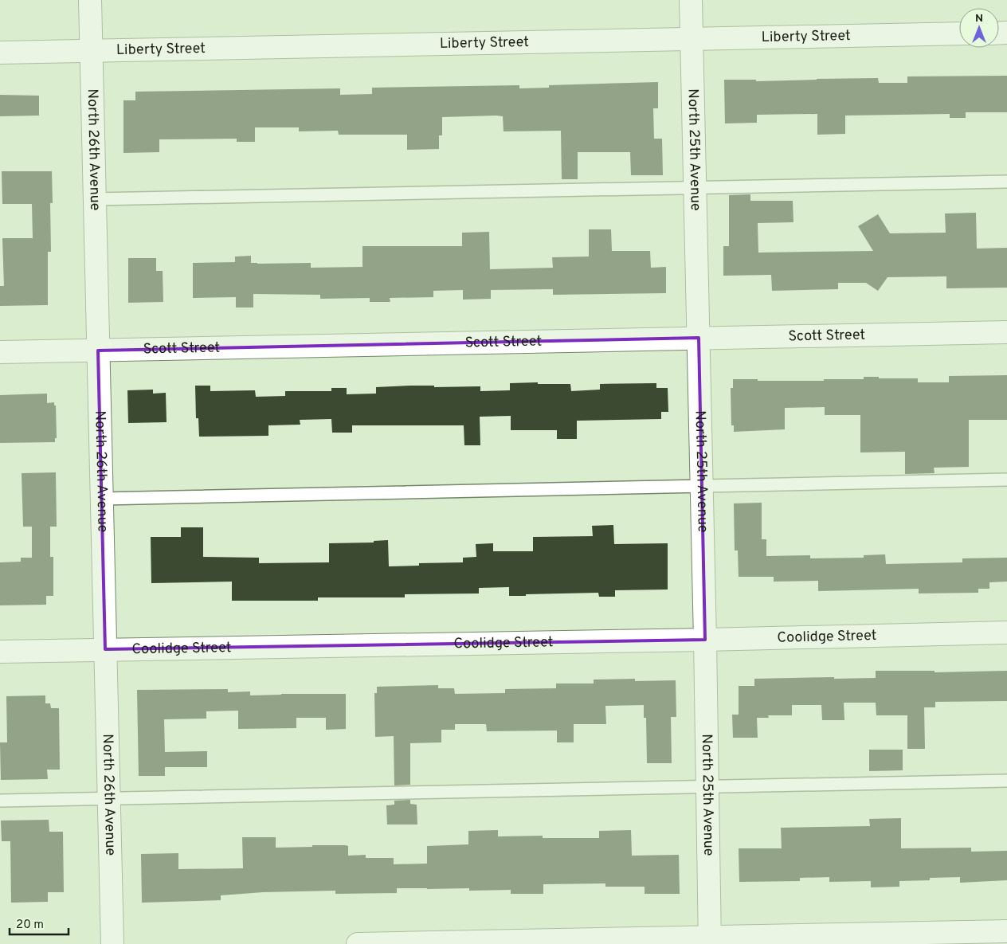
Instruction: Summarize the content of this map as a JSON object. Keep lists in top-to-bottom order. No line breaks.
{"streets":{"street":["Liberty Street","North 26th Avenue","North 25th Avenue","Scott Street","Coolidge Street"]},"crossings":[["Liberty Street","North 26th Avenue"],["Liberty Street","North 25th Avenue"],["North 26th Avenue","Scott Street"],["North 26th Avenue","Coolidge Street"],["North 25th Avenue","Scott Street"],["North 25th Avenue","Coolidge Street"]],"scale_bar":"20 m","north":"top"}
